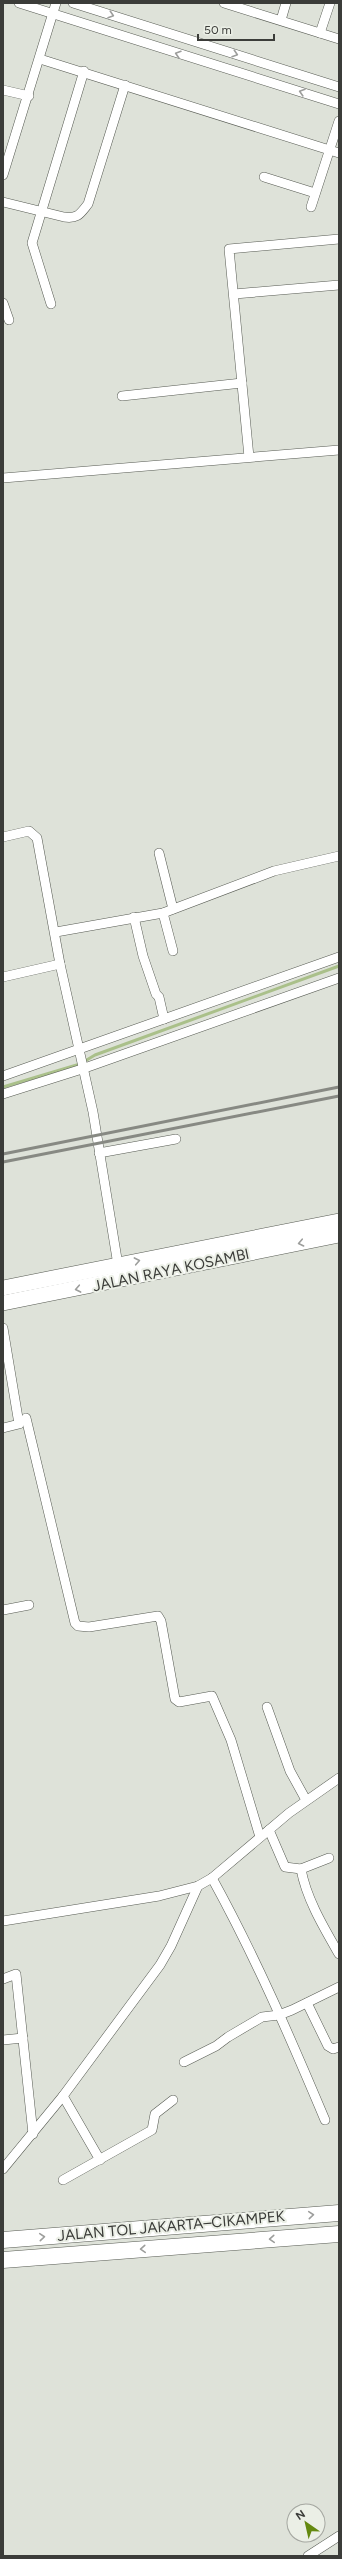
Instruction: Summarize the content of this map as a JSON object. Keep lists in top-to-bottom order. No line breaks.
{"streets":{"highway":["JALAN RAYA KOSAMBI","JALAN TOL JAKARTA–CIKAMPEK"]},"scale_bar":"50 m","north":"top left"}
